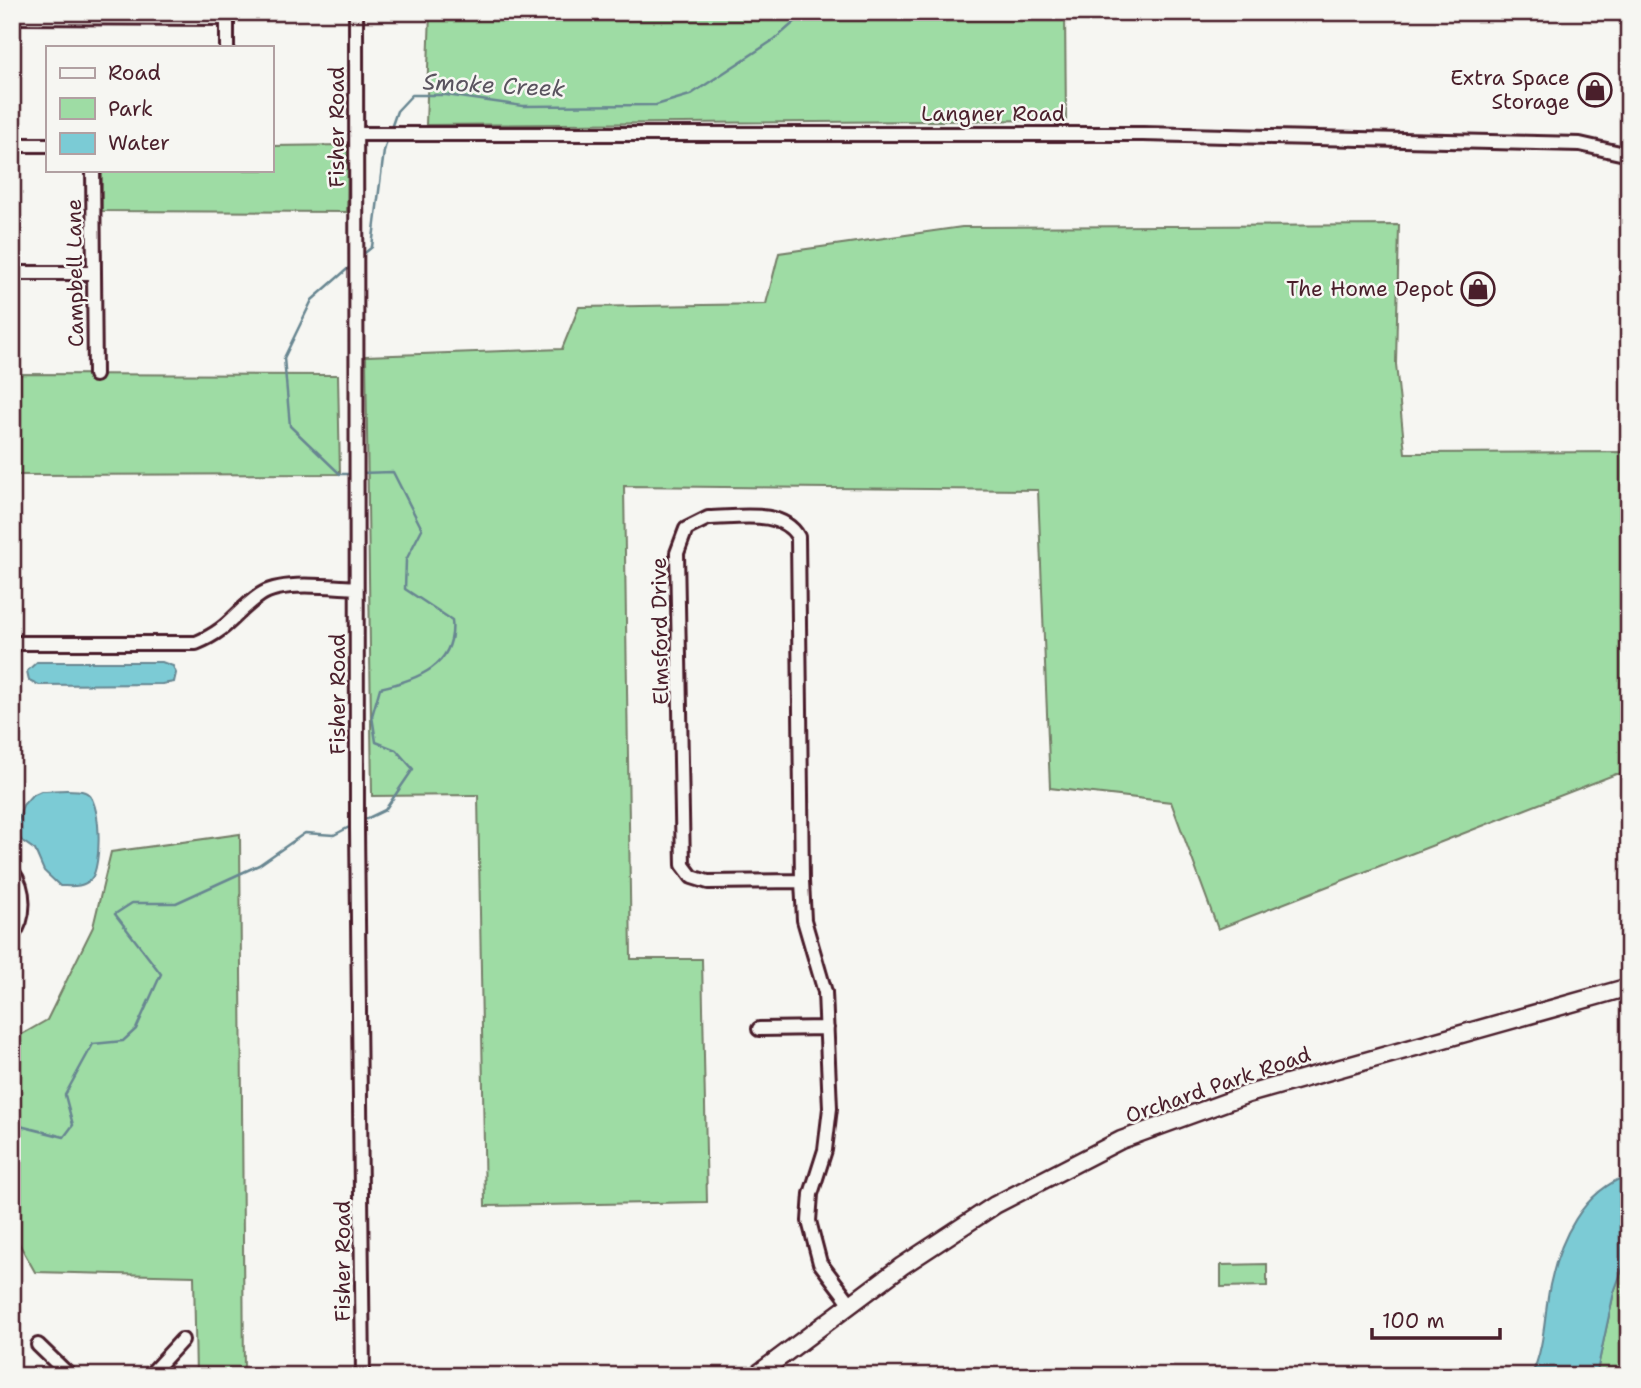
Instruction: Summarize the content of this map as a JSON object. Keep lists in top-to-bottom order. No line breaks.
{"streets":{"main road":["Orchard Park Road"],"street":["Langner Road","Fisher Road","Campbell Lane","Elmsford Drive"]},"crossings":[["Langner Road","Fisher Road"],["Elmsford Drive","Orchard Park Road"]],"water":["Smoke Creek"],"places":{"shop":["Extra Space Storage","The Home Depot"]},"legend":["Road","Park","Water"],"scale_bar":"100 m"}
